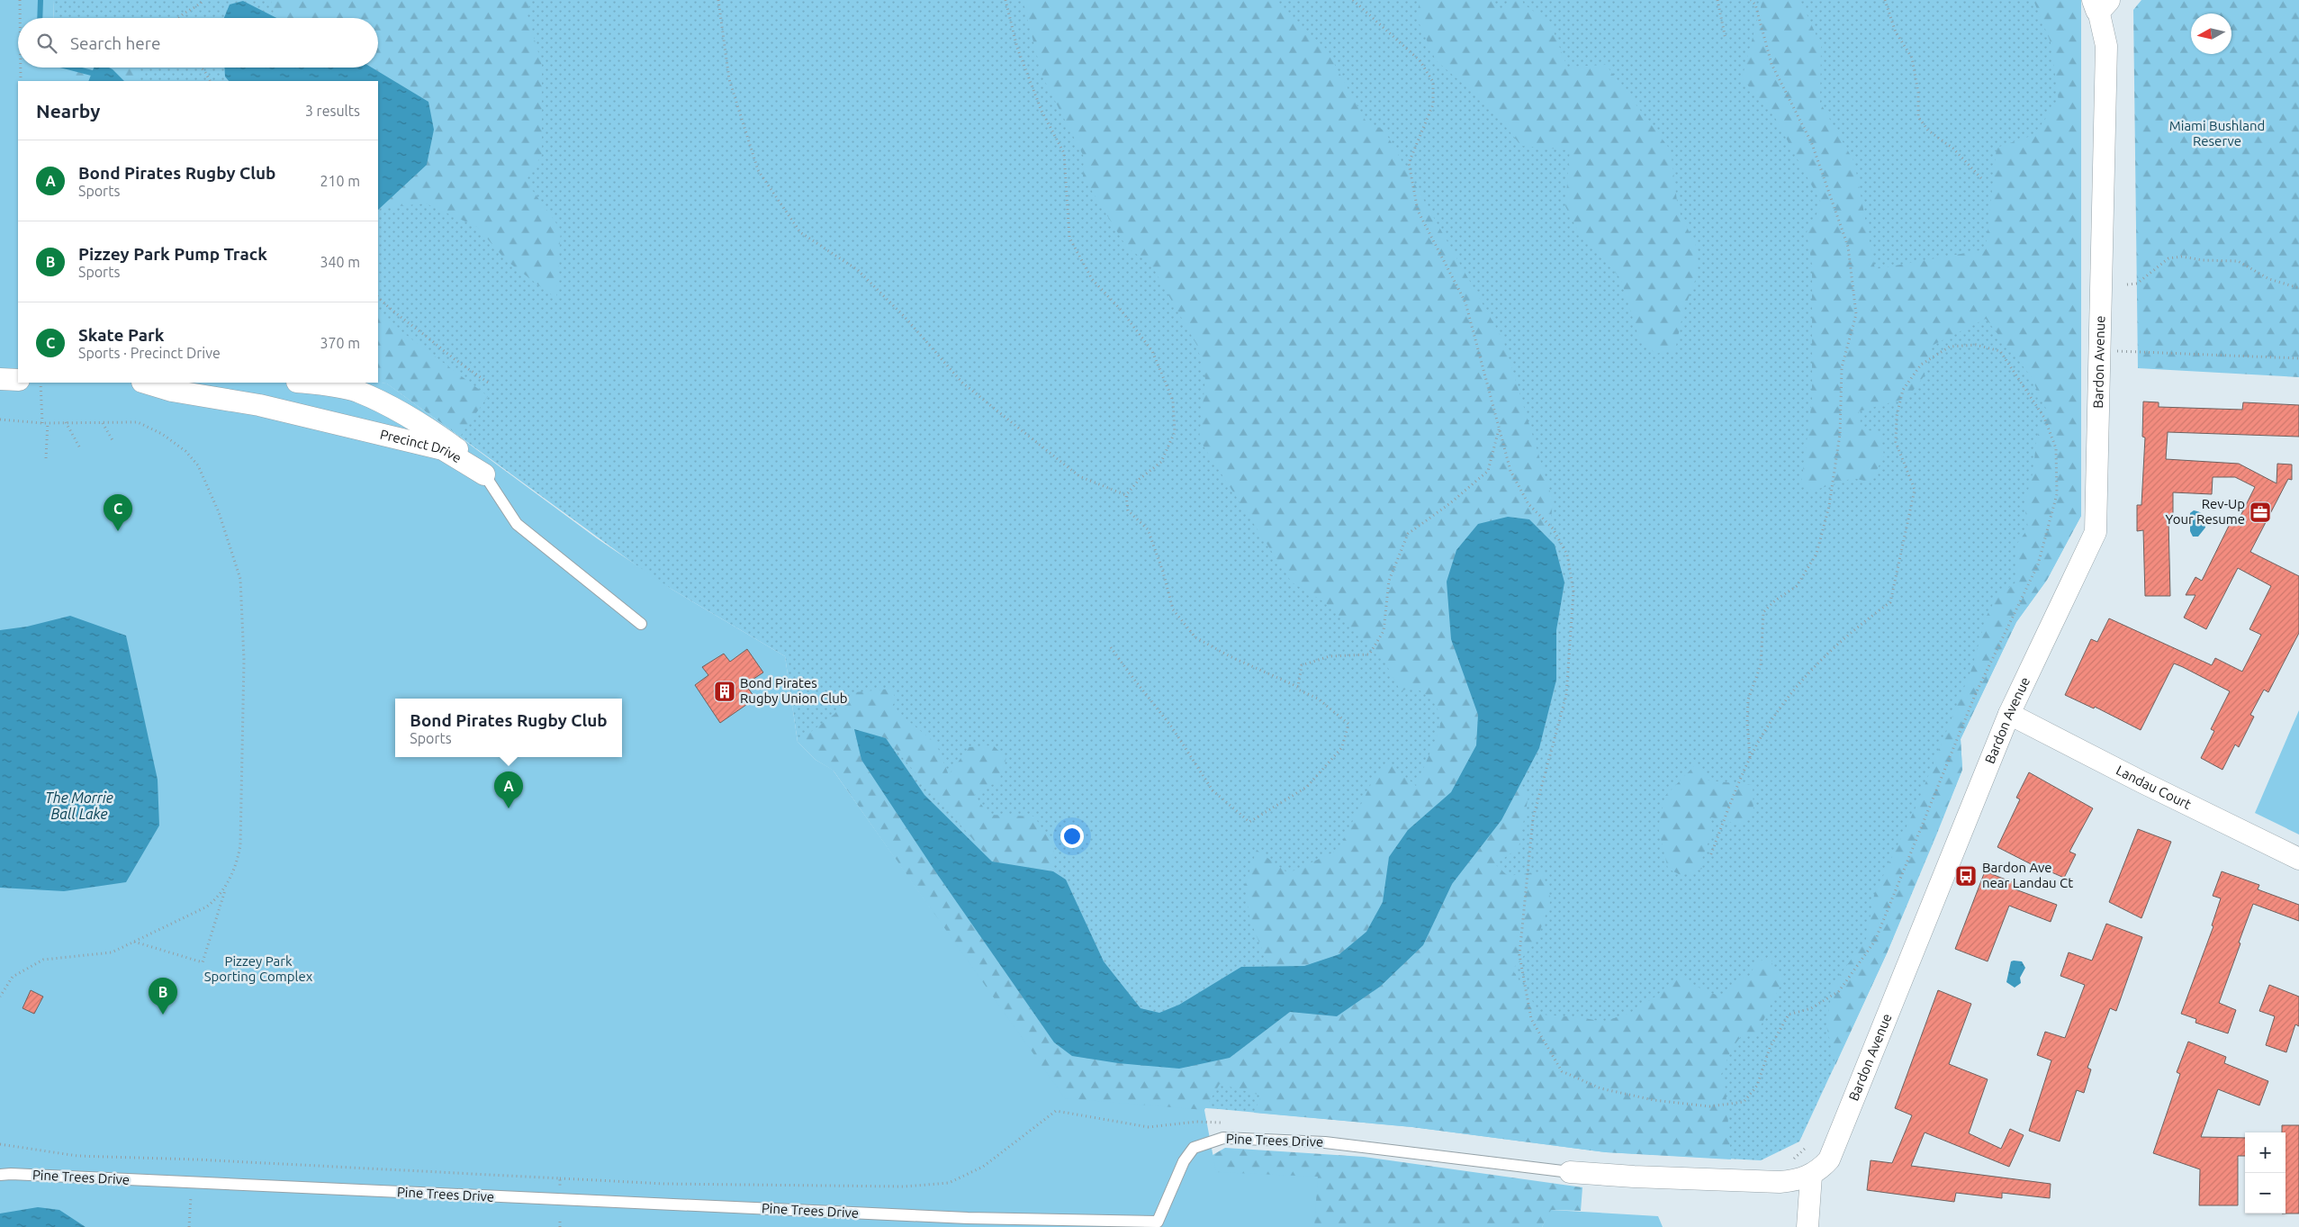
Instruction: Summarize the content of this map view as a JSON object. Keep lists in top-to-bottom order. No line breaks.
{"streets":{"street":["Bardon Avenue","Precinct Drive","Landau Court"],"lane":["Pine Trees Drive"]},"crossings":[["Bardon Avenue","Landau Court"],["Bardon Avenue","Pine Trees Drive"]],"water":["The Morrie Ball Lake"],"parks":["Miami Bushland Reserve","Pizzey Park Sporting Complex"],"places":{"office":["Rev-Up Your Resume"],"building":["Bond Pirates Rugby Union Club"],"bus stop":["Bardon Ave near Landau Ct"]},"north":"left","page":{"search":"Search here","heading":["Nearby","3 results"],"list":[{"mark":"A","name":"Bond Pirates Rugby Club","note":"Sports","value":"210 m"},{"mark":"B","name":"Pizzey Park Pump Track","note":"Sports","value":"340 m"},{"mark":"C","name":"Skate Park","note":"Sports · Precinct Drive","value":"370 m"}],"pins":["C","A","B"],"popup":["Bond Pirates Rugby Club","Sports"],"map_buttons":["+","−"]}}
